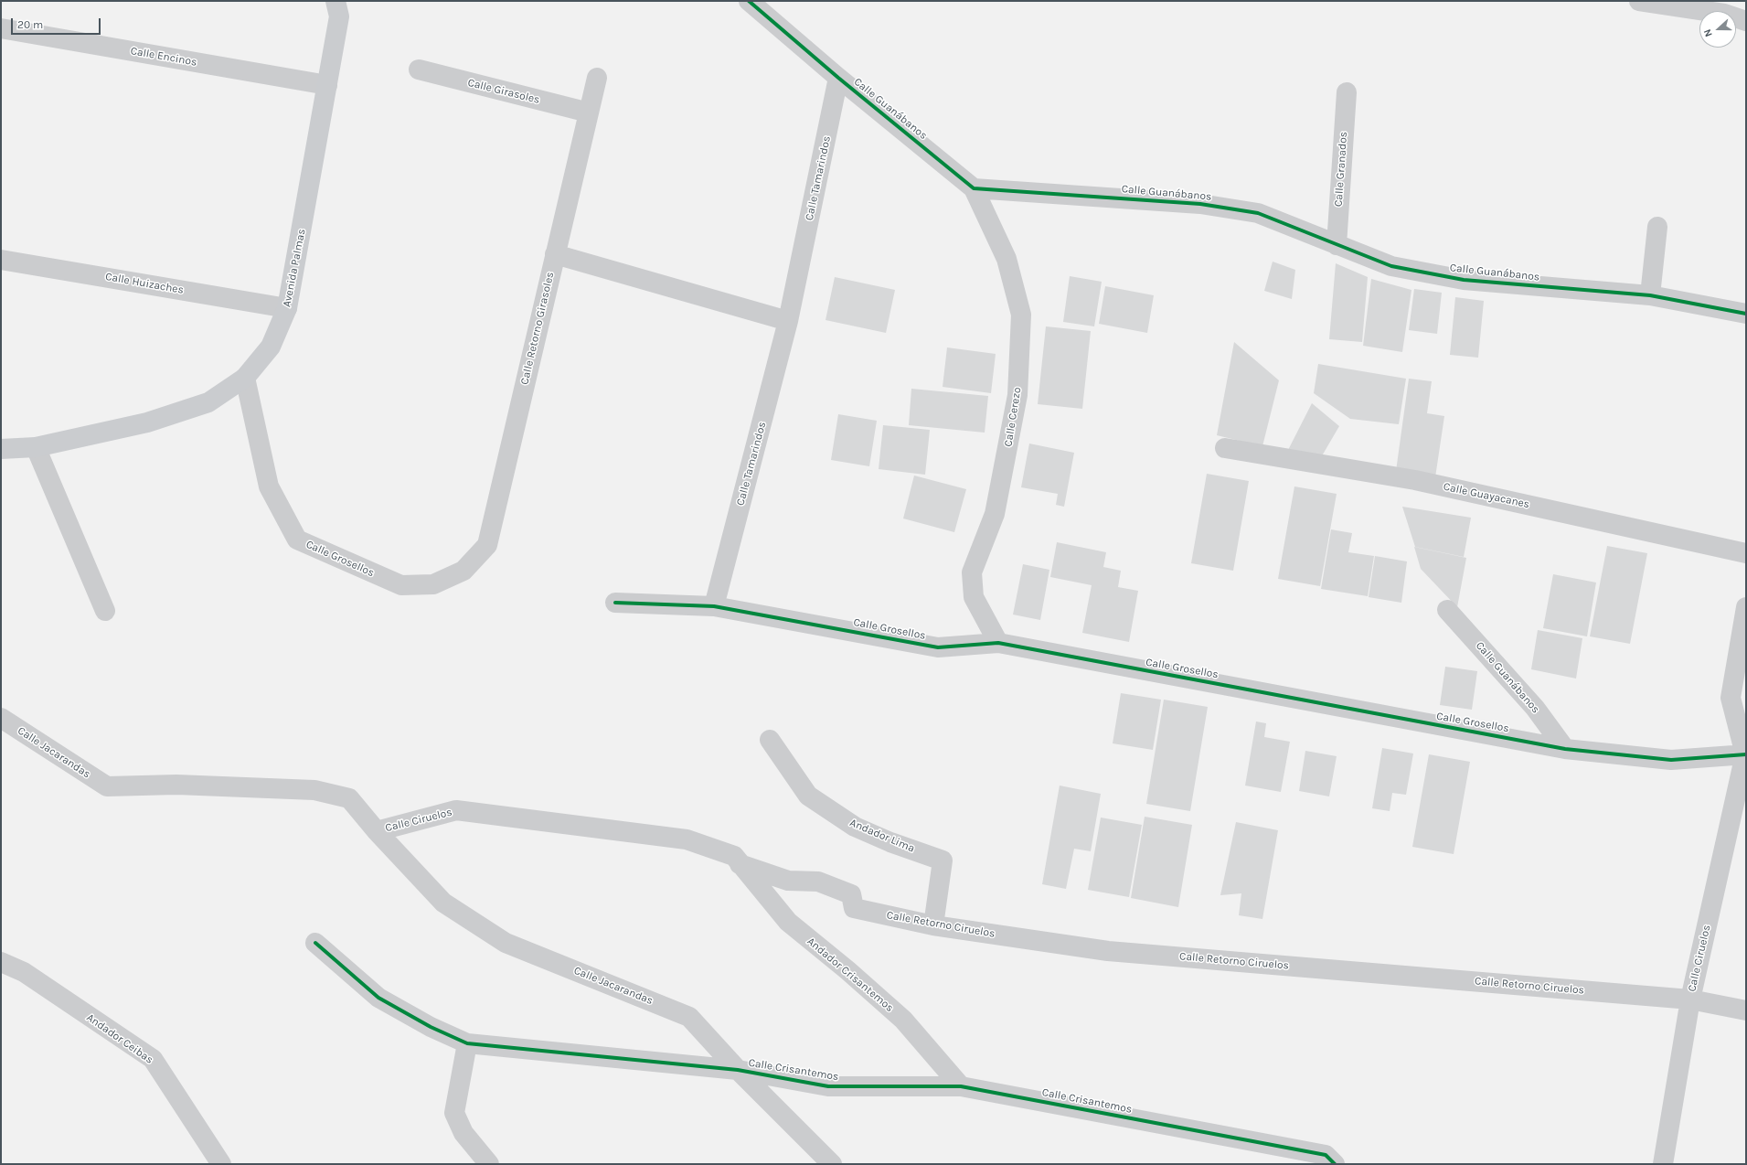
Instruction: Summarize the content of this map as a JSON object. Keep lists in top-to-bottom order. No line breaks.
{"streets":{"main road":["Avenida Palmas"],"street":["Calle Encinos","Calle Girasoles","Calle Guanábanos","Calle Granados","Calle Tamarindos","Calle Huizaches","Calle Retorno Girasoles","Calle Cerezo","Calle Guayacanes","Calle Grosellos","Calle Jacarandas","Calle Ciruelos","Andador Lima","Calle Retorno Ciruelos","Andador Crisantemos","Andador Ceibas","Calle Crisantemos"]},"crossings":[["Calle Encinos","Avenida Palmas"],["Calle Girasoles","Calle Retorno Girasoles"],["Calle Guanábanos","Calle Granados"],["Calle Guanábanos","Calle Tamarindos"],["Calle Guanábanos","Calle Cerezo"],["Calle Guanábanos","Calle Grosellos"],["Calle Tamarindos","Calle Grosellos"],["Avenida Palmas","Calle Huizaches"],["Avenida Palmas","Calle Grosellos"],["Calle Retorno Girasoles","Calle Grosellos"],["Calle Cerezo","Calle Grosellos"],["Calle Grosellos","Calle Ciruelos"],["Calle Jacarandas","Calle Ciruelos"],["Calle Jacarandas","Calle Crisantemos"],["Calle Ciruelos","Calle Retorno Ciruelos"],["Calle Ciruelos","Andador Crisantemos"],["Andador Lima","Calle Retorno Ciruelos"],["Calle Retorno Ciruelos","Andador Crisantemos"],["Andador Crisantemos","Calle Crisantemos"]],"scale_bar":"20 m","north":"left"}
